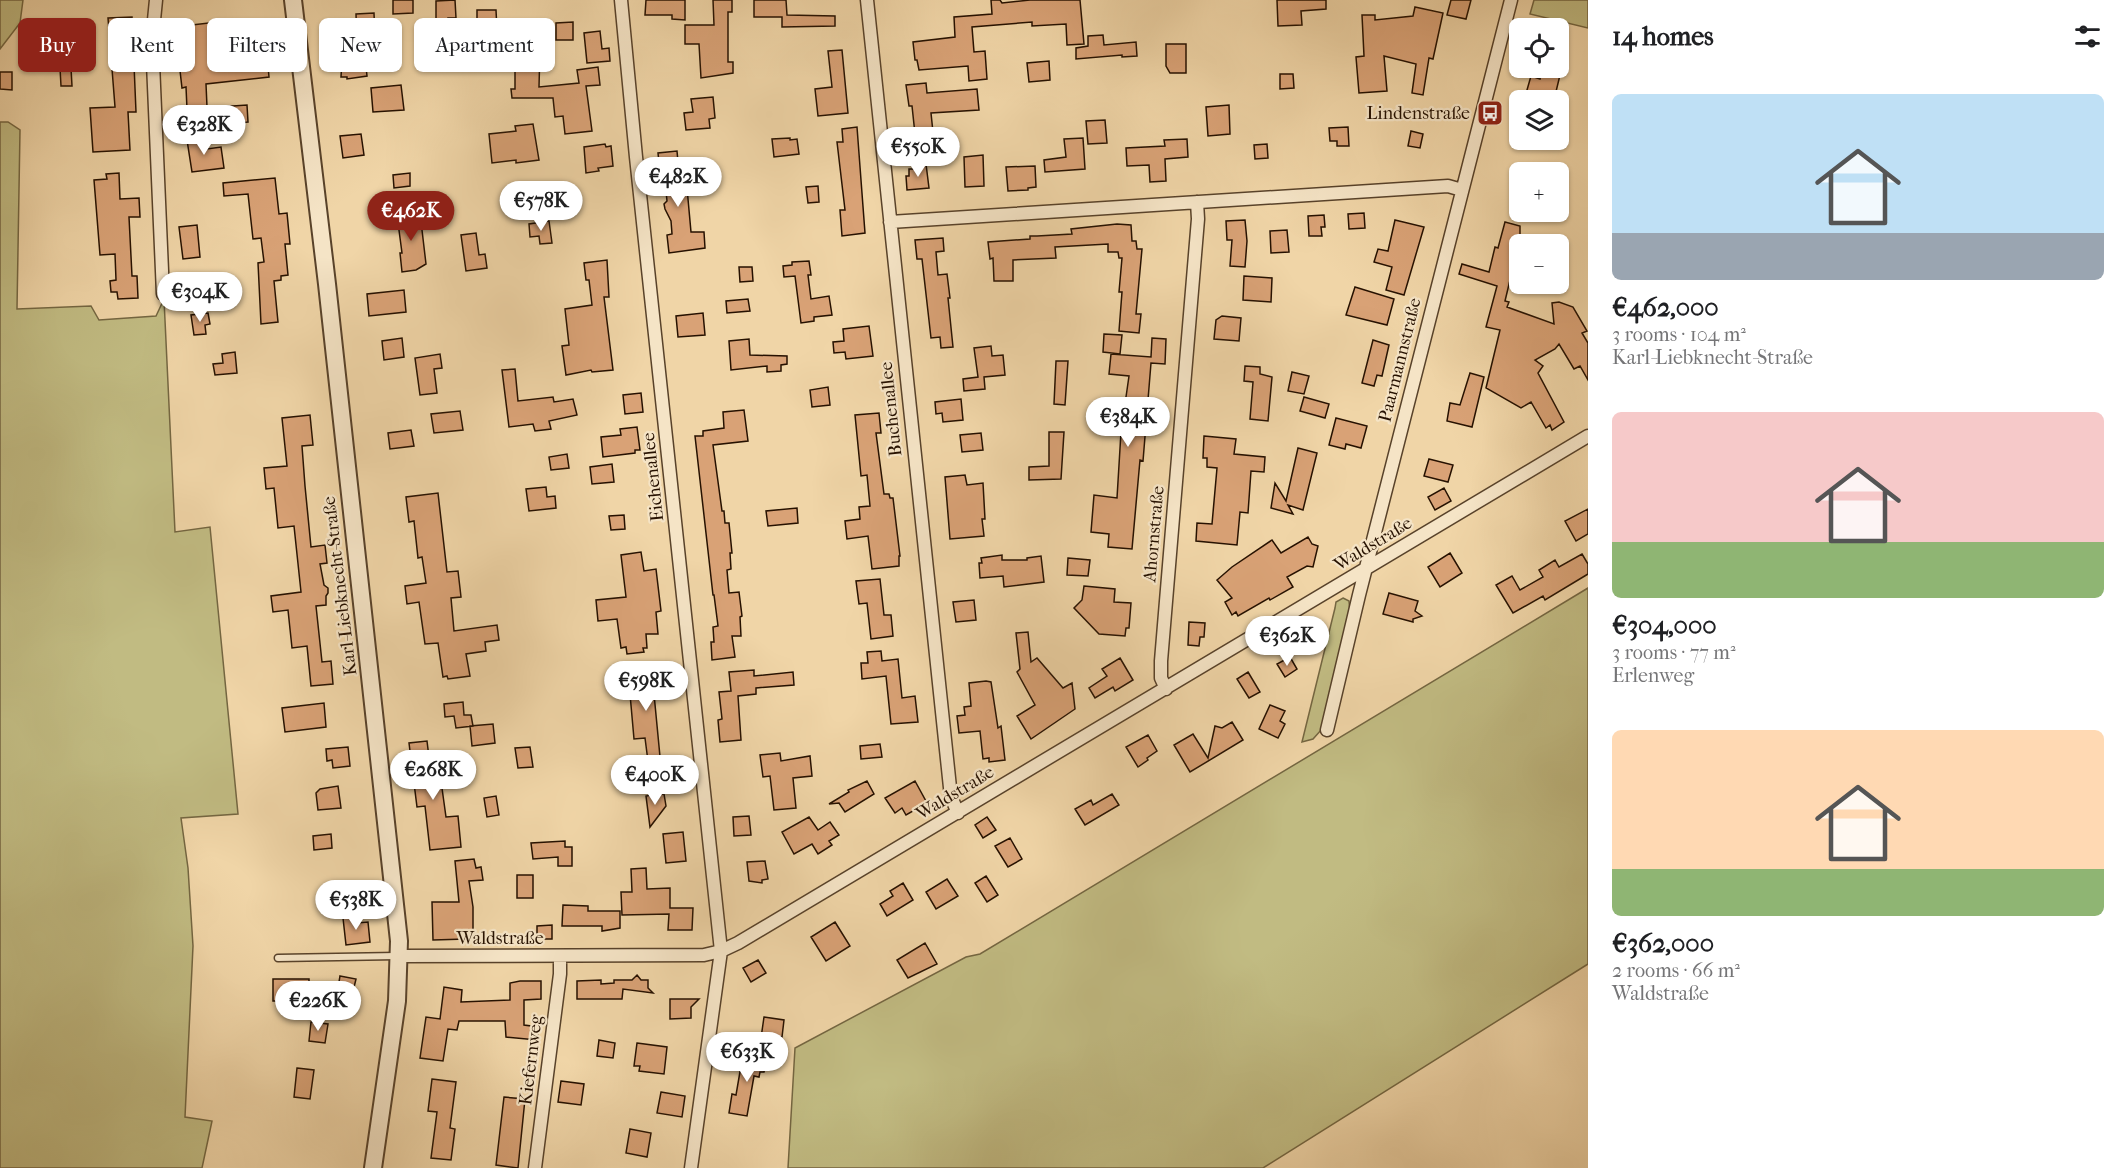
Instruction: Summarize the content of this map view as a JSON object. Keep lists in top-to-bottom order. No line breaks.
{"streets":{"street":["Paarmannstraße","Buchenallee","Eichenallee","Ahornstraße","Waldstraße","Karl-Liebknecht-Straße","Kiefernweg"]},"crossings":[["Paarmannstraße","Waldstraße"],["Buchenallee","Waldstraße"],["Eichenallee","Waldstraße"],["Ahornstraße","Waldstraße"],["Waldstraße","Karl-Liebknecht-Straße"],["Waldstraße","Kiefernweg"]],"places":{"bus stop":["Lindenstraße"]},"page":{"heading":"14 homes","map_buttons":["+","−"],"chip":["Buy","Rent","Filters","New","Apartment"],"list":[{"name":"€462,000","note":"3 rooms · 104 m² · Karl-Liebknecht-Straße"},{"name":"€304,000","note":"3 rooms · 77 m² · Erlenweg"},{"name":"€362,000","note":"2 rooms · 66 m² · Waldstraße"}],"price":["€328K","€550K","€482K","€578K","€462K","€304K","€384K","€362K","€598K","€268K","€400K","€538K","€226K","€633K"]}}
